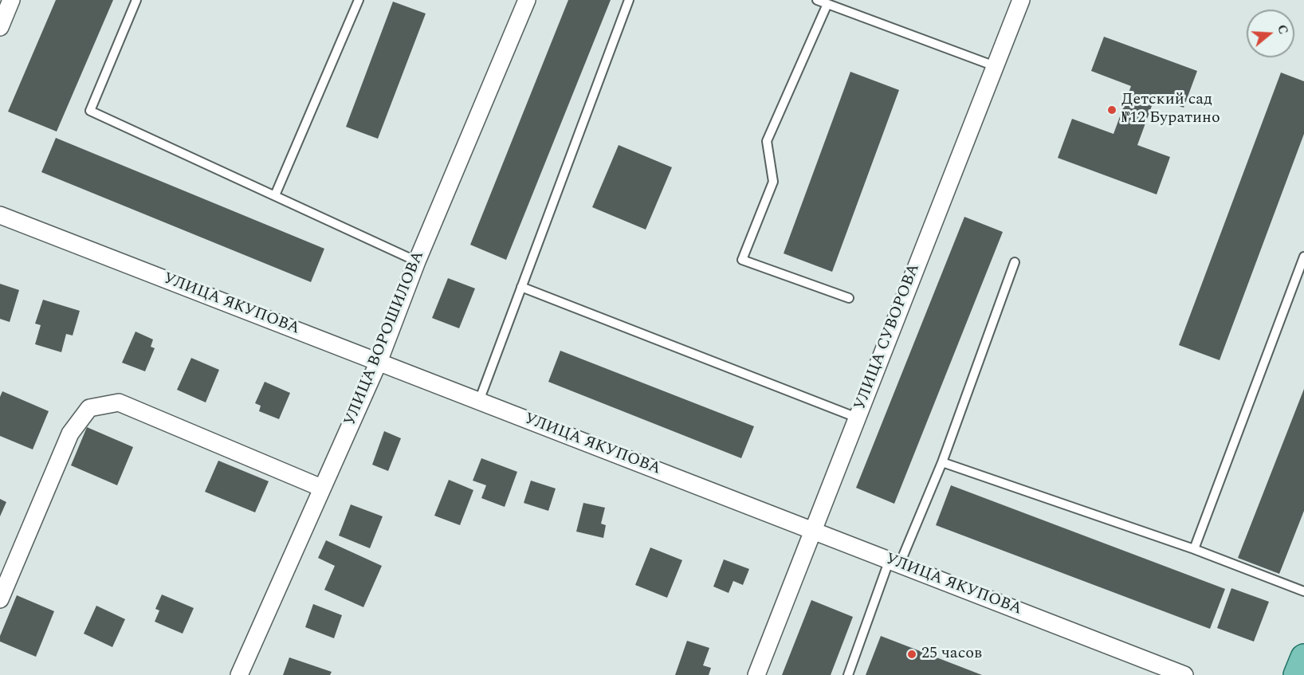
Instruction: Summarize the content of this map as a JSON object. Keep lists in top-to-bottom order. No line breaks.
{"streets":{"street":["УЛИЦА ЯКУПОВА","УЛИЦА СУВОРОВА","УЛИЦА ВОРОШИЛОВА"]},"crossings":[["УЛИЦА ЯКУПОВА","УЛИЦА СУВОРОВА"],["УЛИЦА ЯКУПОВА","УЛИЦА ВОРОШИЛОВА"]],"places":["Детский сад №12 Буратино","25 часов"],"north":"right"}
